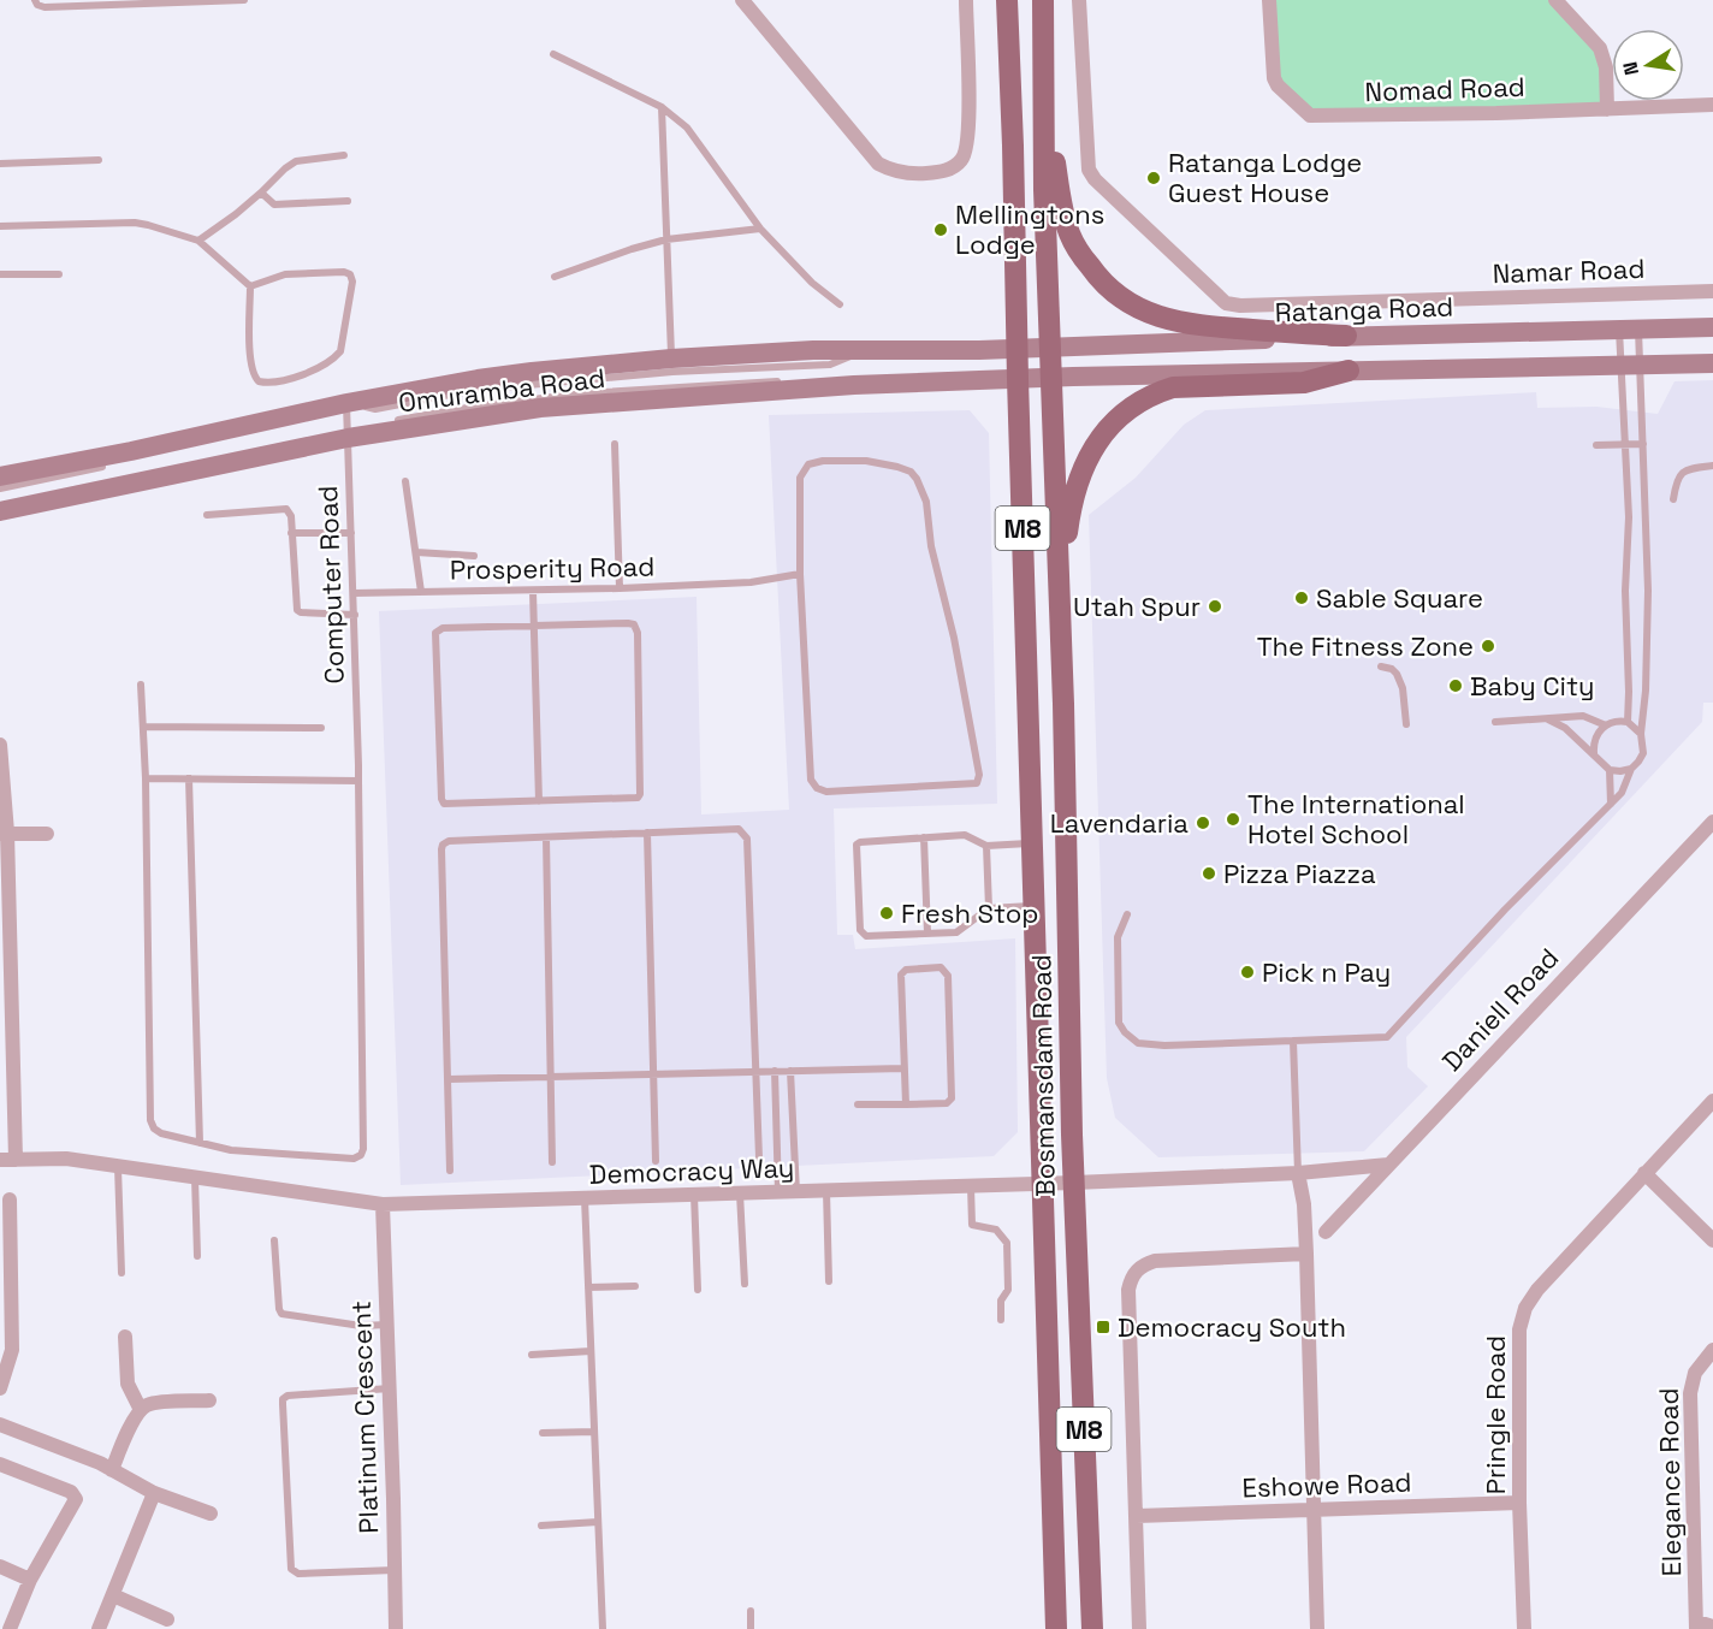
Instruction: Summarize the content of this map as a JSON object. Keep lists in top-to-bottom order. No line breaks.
{"streets":{"main road":["Ratanga Road","Omuramba Road","M8","Bosmansdam Road"],"street":["Nomad Road","Namar Road","Daniell Road","Democracy Way","Pringle Road","Platinum Crescent","Elegance Road","Eshowe Road"],"lane":["Prosperity Road","Computer Road"]},"crossings":[["Ratanga Road","Omuramba Road"],["Ratanga Road","Bosmansdam Road"],["Omuramba Road","Computer Road"],["Omuramba Road","Bosmansdam Road"],["Prosperity Road","Computer Road"],["Daniell Road","Democracy Way"],["Bosmansdam Road","Democracy Way"],["Democracy Way","Platinum Crescent"],["Pringle Road","Eshowe Road"]],"places":{"other":["Ratanga Lodge Guest House","Mellingtons Lodge","Sable Square","Utah Spur","The Fitness Zone","Baby City","The International Hotel School","Lavendaria","Pizza Piazza","Fresh Stop","Pick n Pay"],"transit":["Democracy South"]},"north":"left"}
